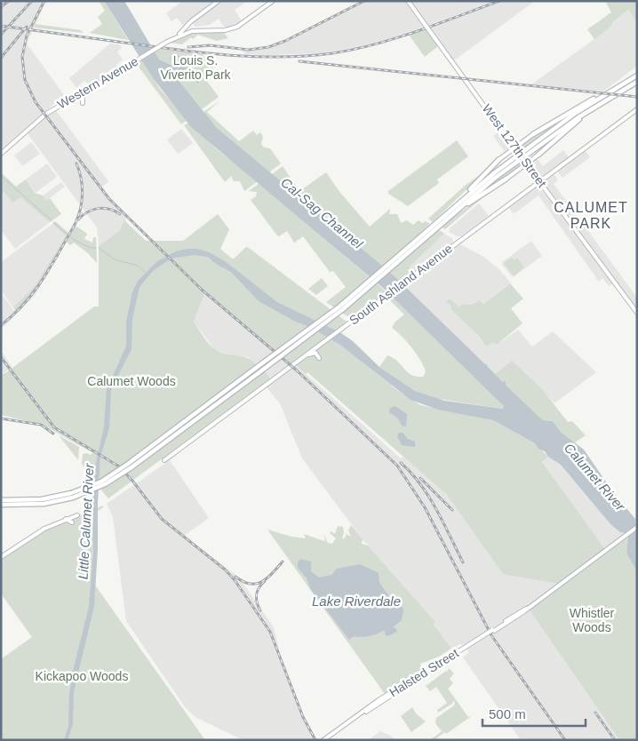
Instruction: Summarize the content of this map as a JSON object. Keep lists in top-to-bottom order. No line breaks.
{"streets":{"main road":["Western Avenue","West 127th Street","South Ashland Avenue","Halsted Street"]},"crossings":[["West 127th Street","South Ashland Avenue"]],"districts":["CALUMET PARK"],"water":["Cal-Sag Channel","Calumet River","Little Calumet River","Lake Riverdale"],"parks":["Louis S. Viverito Park","Calumet Woods","Whistler Woods","Kickapoo Woods"],"scale_bar":"500 m"}
